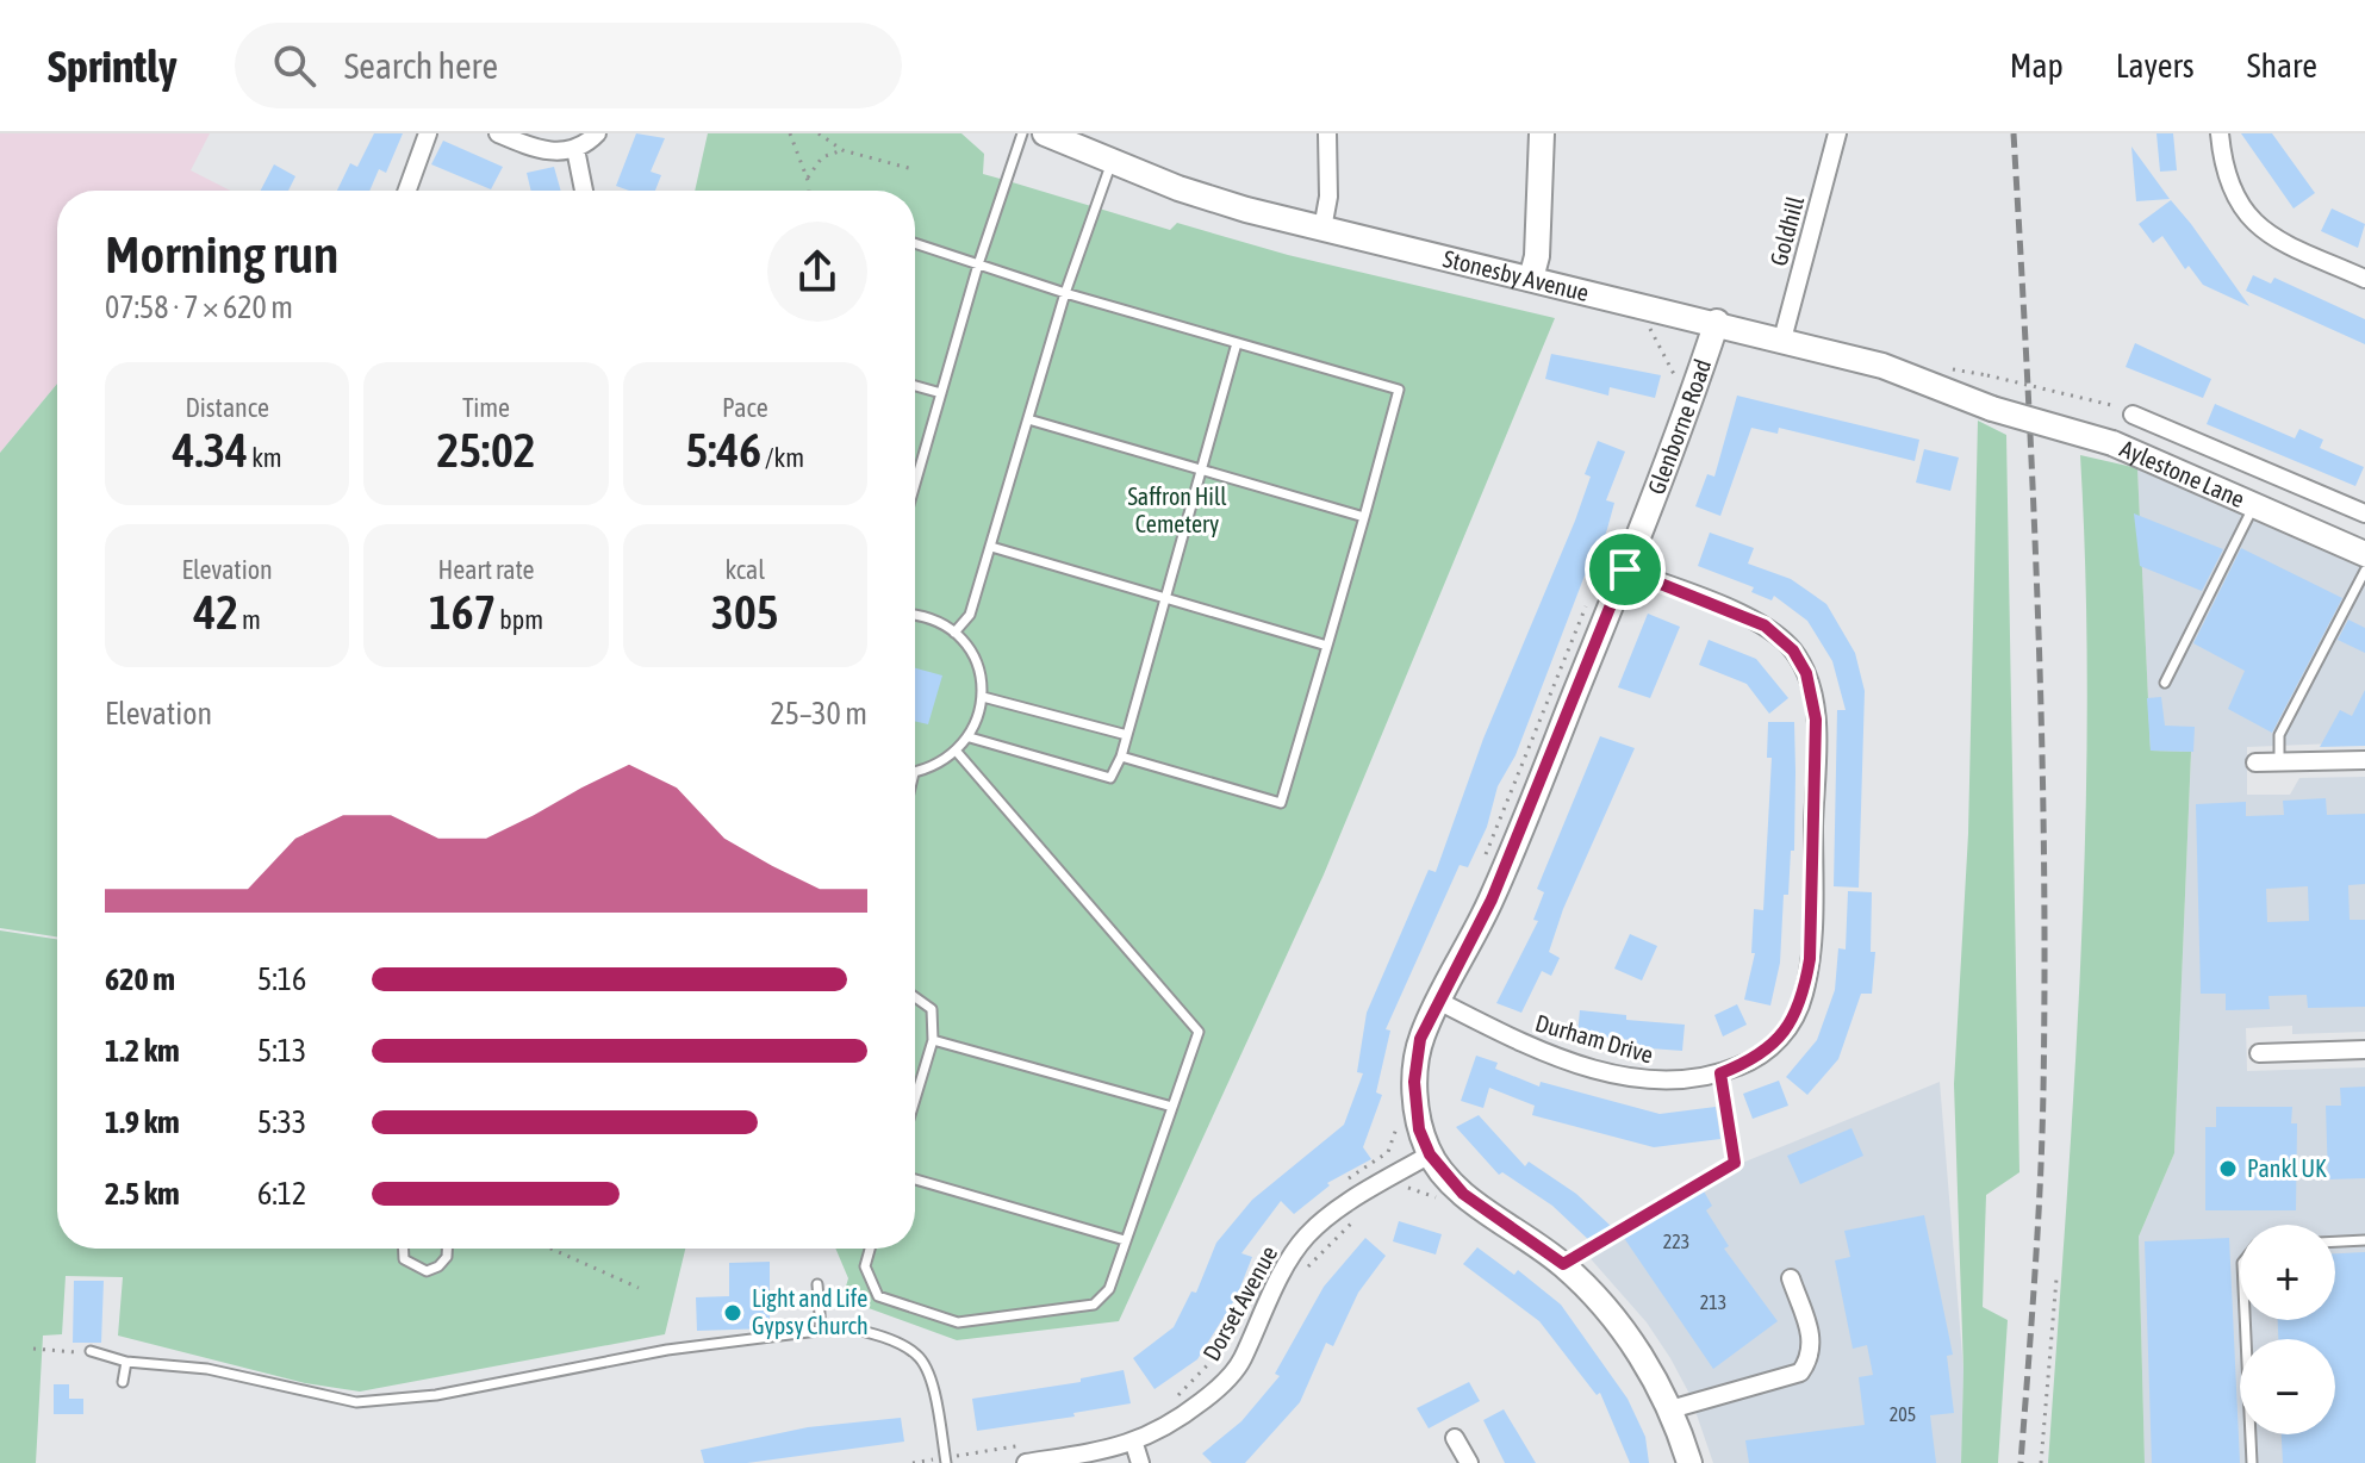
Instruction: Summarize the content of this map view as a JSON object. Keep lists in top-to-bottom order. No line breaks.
{"streets":{"street":["Goldhill","Stonesby Avenue","Glenborne Road","Aylestone Lane","Durham Drive","Dorset Avenue"]},"crossings":[["Goldhill","Stonesby Avenue"],["Stonesby Avenue","Glenborne Road"],["Stonesby Avenue","Aylestone Lane"],["Glenborne Road","Durham Drive"],["Glenborne Road","Dorset Avenue"]],"parks":["Saffron Hill Cemetery"],"places":["Pankl UK","Light and Life Gypsy Church"],"house_numbers":["223","213","205"],"page":{"header":"Sprintly","search":"Search here","nav":["Map","Layers","Share"],"heading":["Morning run","07:58 · 7 × 620 m"],"stats":[["Distance","4.34 km"],["Time","25:02"],["Pace","5:46 /km"],["Elevation","42 m"],["Heart rate","167 bpm"],["kcal","305"]],"chart":["Elevation","25–30 m"],"list":[{"name":"620 m","note":"5:16"},{"name":"1.2 km","note":"5:13"},{"name":"1.9 km","note":"5:33"},{"name":"2.5 km","note":"6:12"}],"map_buttons":["+","−"]}}
